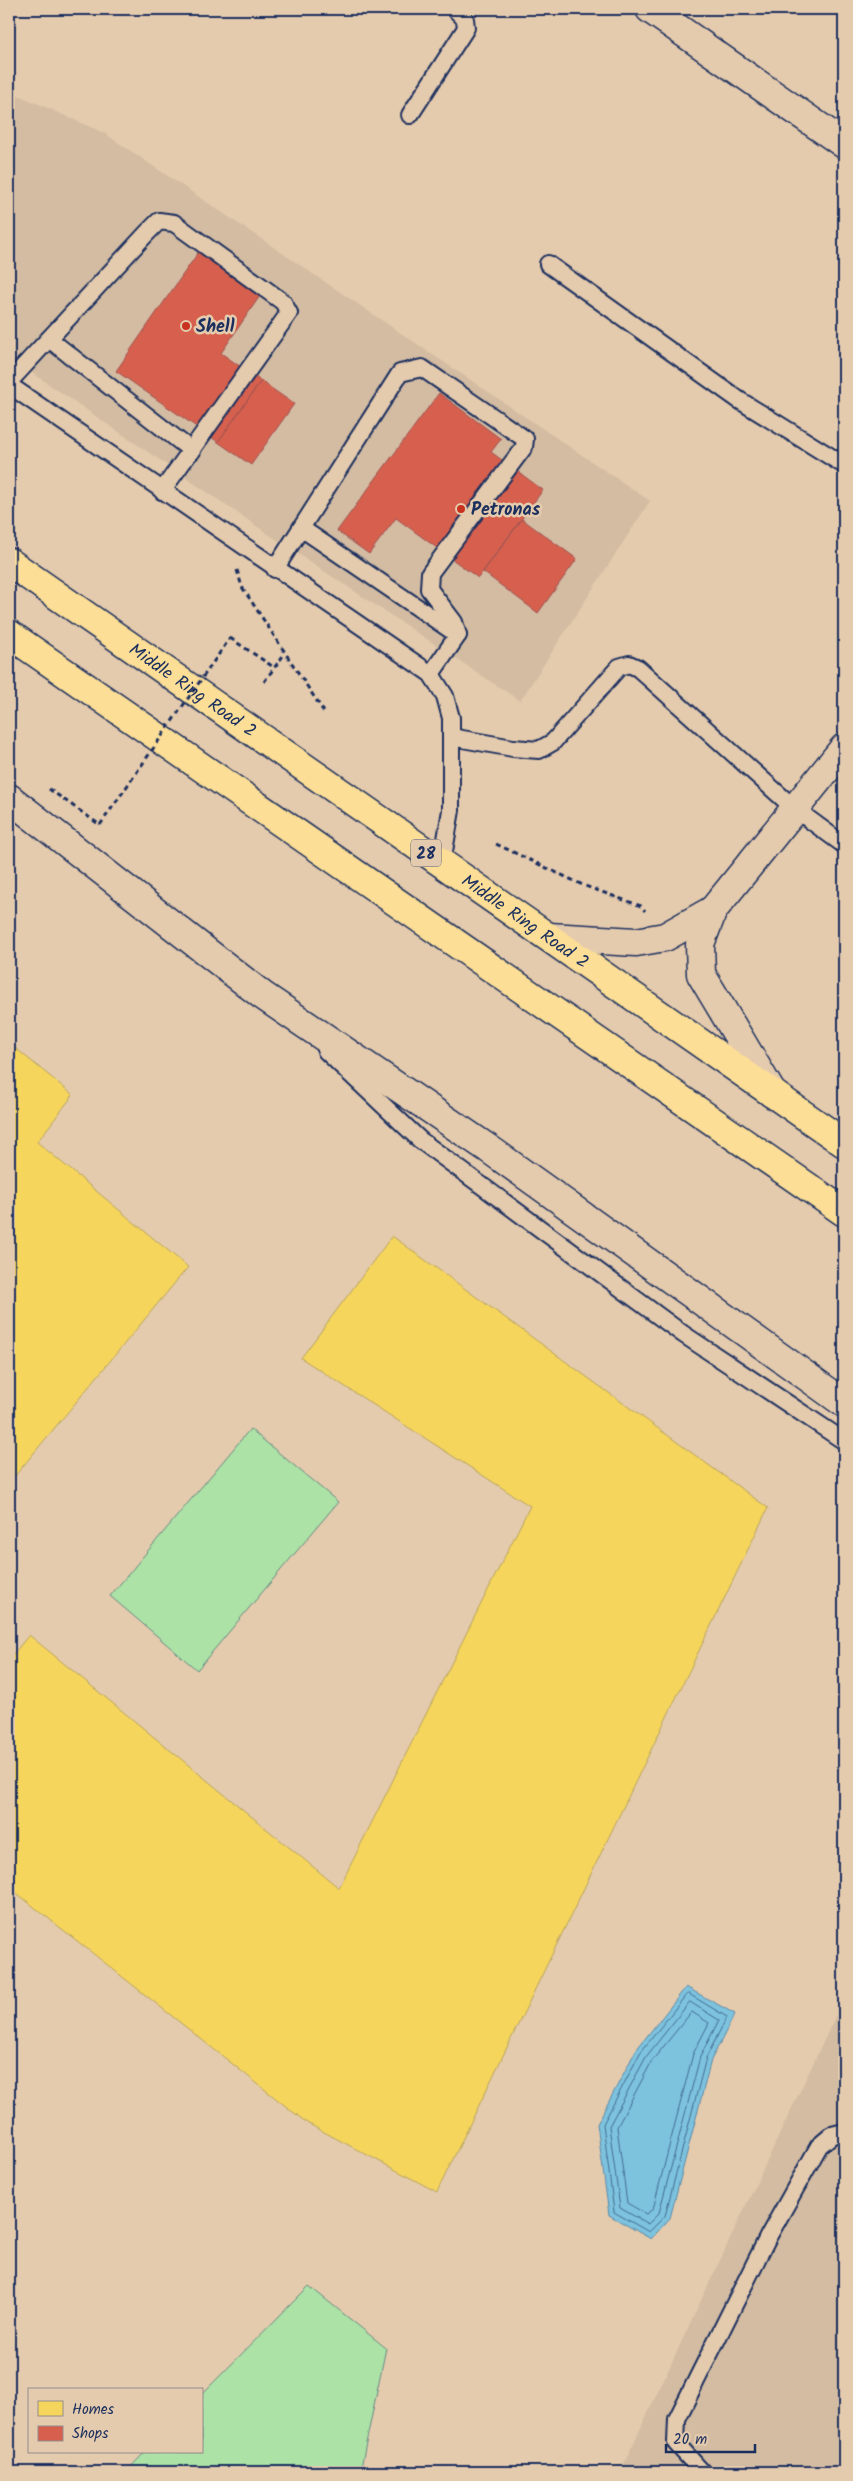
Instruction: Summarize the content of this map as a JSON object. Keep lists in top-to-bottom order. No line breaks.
{"streets":{"highway":["Middle Ring Road 2","28"]},"places":["Shell","Petronas"],"legend":["Homes","Shops"],"scale_bar":"20 m"}
